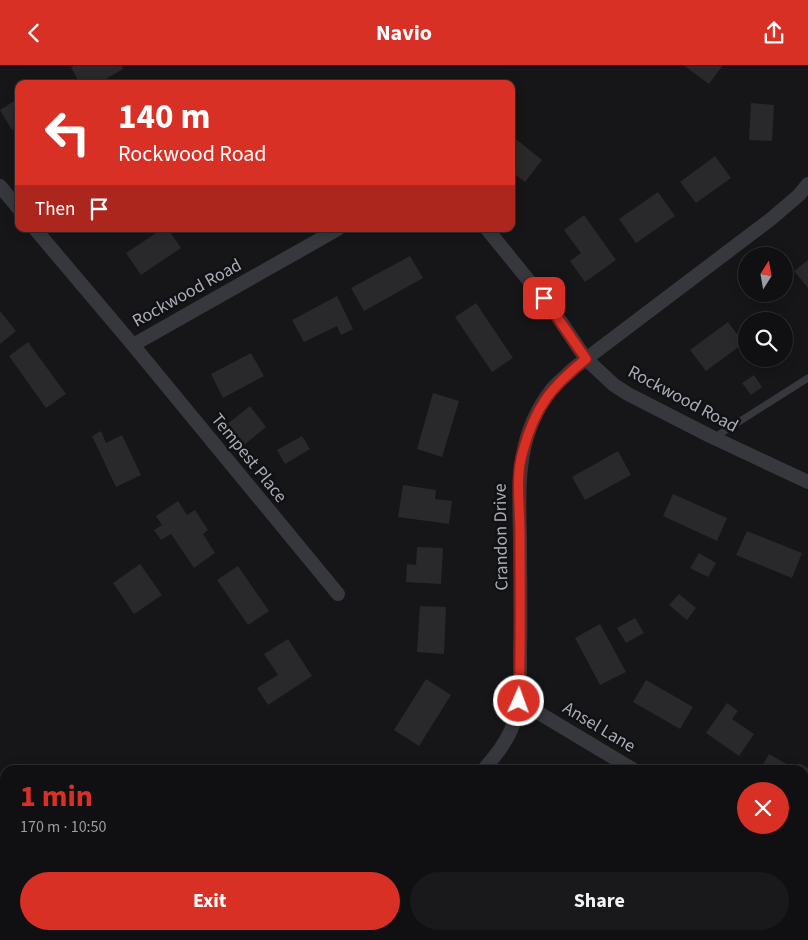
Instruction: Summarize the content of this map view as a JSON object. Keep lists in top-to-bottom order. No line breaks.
{"streets":{"street":["Rockwood Road","Tempest Place","Crandon Drive","Ansel Lane"]},"crossings":[["Rockwood Road","Tempest Place"],["Rockwood Road","Crandon Drive"],["Crandon Drive","Ansel Lane"]],"north":"top","page":{"header":"Navio","turn":["140 m","Rockwood Road"],"then":"Then","heading":["1 min","170 m · 10:50"],"buttons":["Exit","Share"]}}
